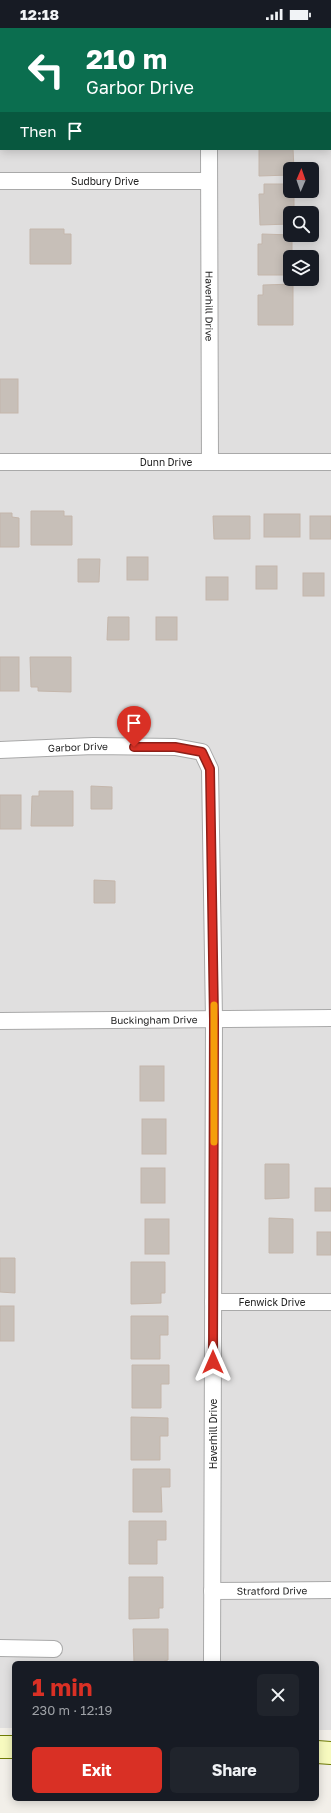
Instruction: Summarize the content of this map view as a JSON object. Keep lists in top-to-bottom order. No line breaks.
{"streets":{"street":["Sudbury Drive","Haverhill Drive","Dunn Drive","Garbor Drive","Buckingham Drive","Fenwick Drive","Stratford Drive"]},"crossings":[["Sudbury Drive","Haverhill Drive"],["Haverhill Drive","Dunn Drive"],["Haverhill Drive","Garbor Drive"],["Haverhill Drive","Buckingham Drive"],["Haverhill Drive","Fenwick Drive"],["Haverhill Drive","Stratford Drive"]],"north":"top","page":{"status":"12:18","turn":["210 m","Garbor Drive"],"then":"Then","heading":["1 min","230 m · 12:19"],"buttons":["Exit","Share"]}}
